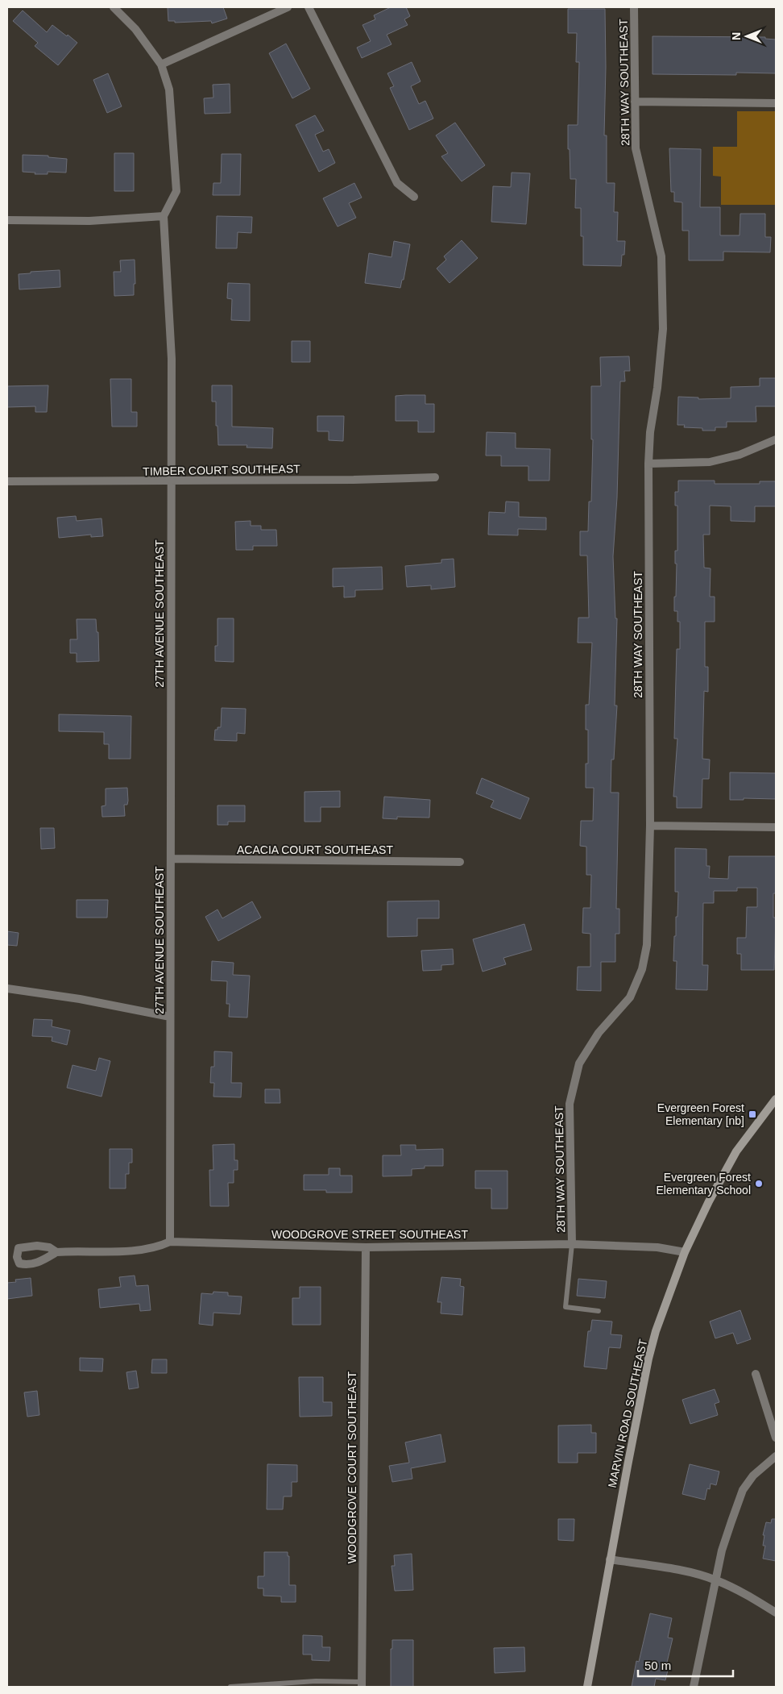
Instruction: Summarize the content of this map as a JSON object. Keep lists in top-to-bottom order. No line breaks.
{"streets":{"street":["28TH WAY SOUTHEAST","TIMBER COURT SOUTHEAST","27TH AVENUE SOUTHEAST","ACACIA COURT SOUTHEAST","WOODGROVE STREET SOUTHEAST","MARVIN ROAD SOUTHEAST","WOODGROVE COURT SOUTHEAST"]},"crossings":[["28TH WAY SOUTHEAST","WOODGROVE STREET SOUTHEAST"],["TIMBER COURT SOUTHEAST","27TH AVENUE SOUTHEAST"],["27TH AVENUE SOUTHEAST","ACACIA COURT SOUTHEAST"],["27TH AVENUE SOUTHEAST","WOODGROVE STREET SOUTHEAST"],["WOODGROVE STREET SOUTHEAST","MARVIN ROAD SOUTHEAST"],["WOODGROVE STREET SOUTHEAST","WOODGROVE COURT SOUTHEAST"]],"places":{"transit":["Evergreen Forest Elementary [nb]"],"other":["Evergreen Forest Elementary School"]},"scale_bar":"50 m","north":"left"}
